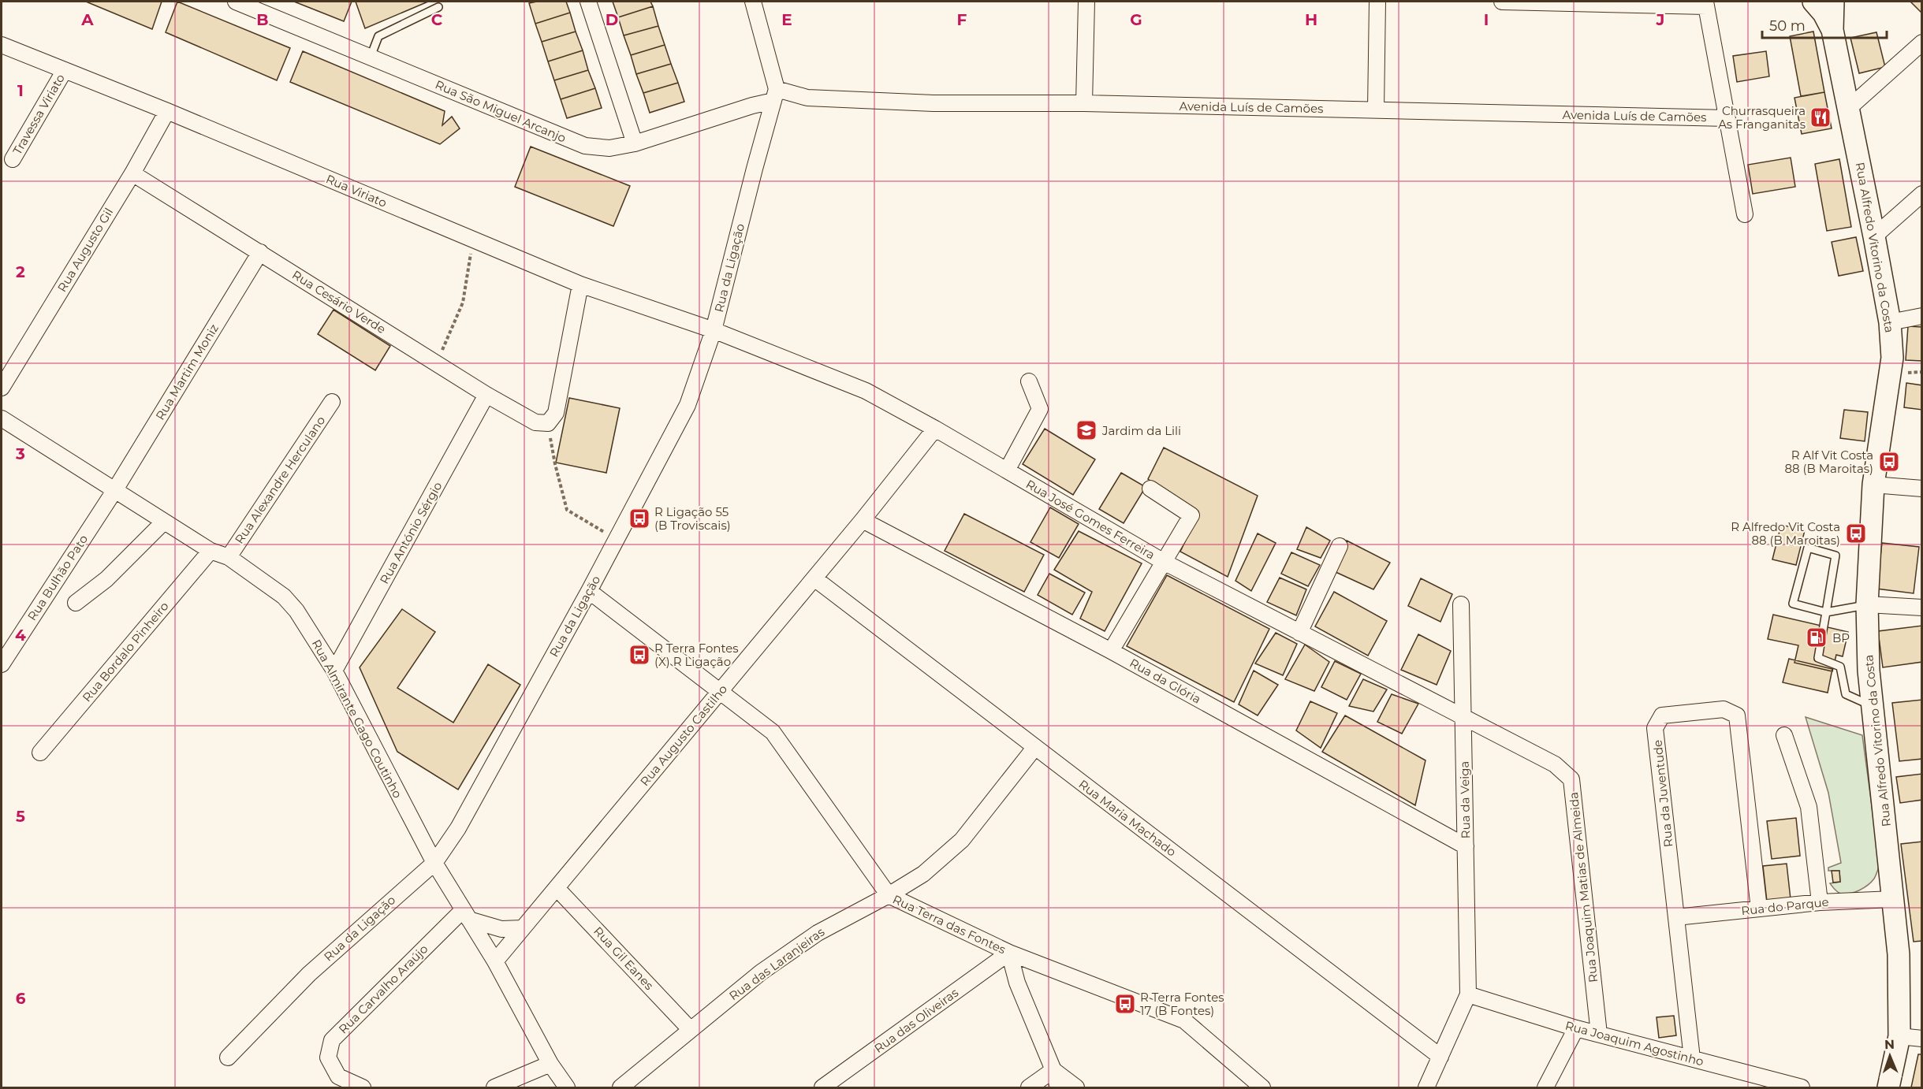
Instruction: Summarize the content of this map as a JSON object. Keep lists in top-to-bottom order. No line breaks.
{"streets":{"street":["Avenida Luís de Camões","Rua São Miguel Arcanjo","Travessa Viriato","Rua Viriato","Rua Alfredo Vitorino da Costa","Rua Augusto Gil","Rua da Ligação","Rua Cesário Verde","Rua Martim Moniz","Rua Alexandre Herculano","Rua José Gomes Ferreira","Rua António Sérgio","Rua Bulhão Pato","Rua Bordalo Pinheiro","Rua da Glória","Rua Almirante Gago Coutinho","Rua Augusto Castilho","Rua da Juventude","Rua da Veiga","Rua Maria Machado","Rua Joaquim Matias de Almeida","Rua do Parque","Rua Terra das Fontes","Rua Gil Eanes","Rua das Laranjeiras","Rua Carvalho Araújo","Rua das Oliveiras","Rua Joaquim Agostinho"]},"crossings":[["Avenida Luís de Camões","Rua São Miguel Arcanjo"],["Avenida Luís de Camões","Rua da Ligação"],["Rua São Miguel Arcanjo","Rua da Ligação"],["Travessa Viriato","Rua Viriato"],["Rua Viriato","Rua Augusto Gil"],["Rua Viriato","Rua da Ligação"],["Rua Viriato","Rua José Gomes Ferreira"],["Rua Alfredo Vitorino da Costa","Rua do Parque"],["Rua Augusto Gil","Rua Cesário Verde"],["Rua da Ligação","Rua José Gomes Ferreira"],["Rua da Ligação","Rua Almirante Gago Coutinho"],["Rua da Ligação","Rua Terra das Fontes"],["Rua Cesário Verde","Rua Martim Moniz"],["Rua Cesário Verde","Rua António Sérgio"],["Rua Martim Moniz","Rua Bulhão Pato"],["Rua Martim Moniz","Rua Almirante Gago Coutinho"],["Rua Alexandre Herculano","Rua Almirante Gago Coutinho"],["Rua José Gomes Ferreira","Rua Augusto Castilho"],["Rua José Gomes Ferreira","Rua da Veiga"],["Rua José Gomes Ferreira","Rua Joaquim Matias de Almeida"],["Rua António Sérgio","Rua Almirante Gago Coutinho"],["Rua Bulhão Pato","Rua Almirante Gago Coutinho"],["Rua Bordalo Pinheiro","Rua Almirante Gago Coutinho"],["Rua da Glória","Rua Augusto Castilho"],["Rua da Glória","Rua da Veiga"],["Rua Almirante Gago Coutinho","Rua Augusto Castilho"],["Rua Almirante Gago Coutinho","Rua Carvalho Araújo"],["Rua Augusto Castilho","Rua Maria Machado"],["Rua Augusto Castilho","Rua Terra das Fontes"],["Rua Augusto Castilho","Rua Gil Eanes"],["Rua da Juventude","Rua do Parque"],["Rua da Juventude","Rua Joaquim Agostinho"],["Rua da Veiga","Rua Joaquim Matias de Almeida"],["Rua da Veiga","Rua Joaquim Agostinho"],["Rua Maria Machado","Rua das Laranjeiras"],["Rua Joaquim Matias de Almeida","Rua Joaquim Agostinho"],["Rua Terra das Fontes","Rua das Laranjeiras"],["Rua Terra das Fontes","Rua das Oliveiras"],["Rua Gil Eanes","Rua das Laranjeiras"]],"places":{"restaurant":["Churrasqueira As Franganitas"],"school or university":["Jardim da Lili"],"bus stop":["R Alf Vit Costa 88 (B Maroitas)","R Ligação 55 (B Troviscais)","R Alfredo Vit Costa 88 (B Maroitas)","R Terra Fontes (X) R Ligação","R Terra Fontes 17 (B Fontes)"],"fuel station":["BP"]},"scale_bar":"50 m","north":"top","grid":{"columns":["A","B","C","D","E","F","G","H","I","J"],"rows":["1","2","3","4","5","6"]}}
